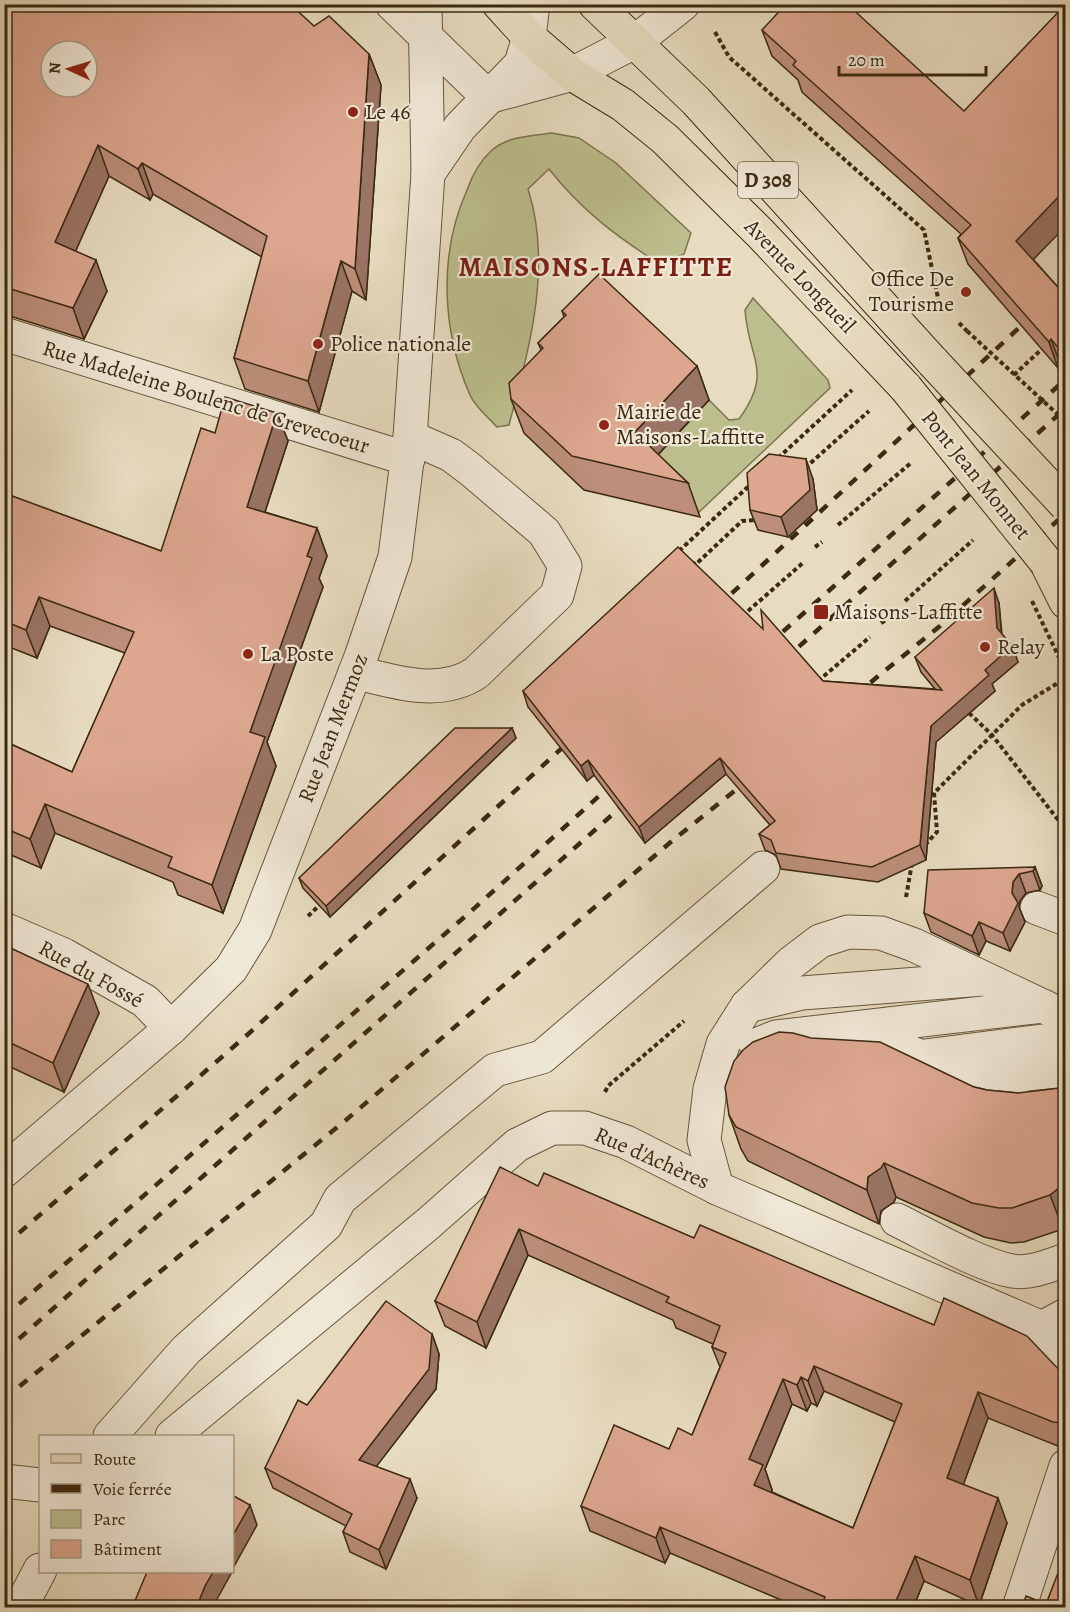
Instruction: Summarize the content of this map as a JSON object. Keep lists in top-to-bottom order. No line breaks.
{"streets":{"main road":["D 308","Avenue Longueil","Pont Jean Monnet"],"street":["Rue Madeleine Boulenc de Crevecoeur","Rue Jean Mermoz","Rue du Fossé","Rue d'Achères"]},"crossings":[["Avenue Longueil","Pont Jean Monnet"],["Avenue Longueil","Rue Jean Mermoz"],["Rue Madeleine Boulenc de Crevecoeur","Rue Jean Mermoz"],["Rue Jean Mermoz","Rue du Fossé"]],"districts":["MAISONS-LAFFITTE"],"places":{"other":["Le 46","Office De Tourisme","Police nationale","Mairie de Maisons-Laffitte","Relay","La Poste"],"transit":["Maisons-Laffitte"]},"legend":["Route","Voie ferrée","Parc","Bâtiment"],"scale_bar":"20 m","north":"left"}
